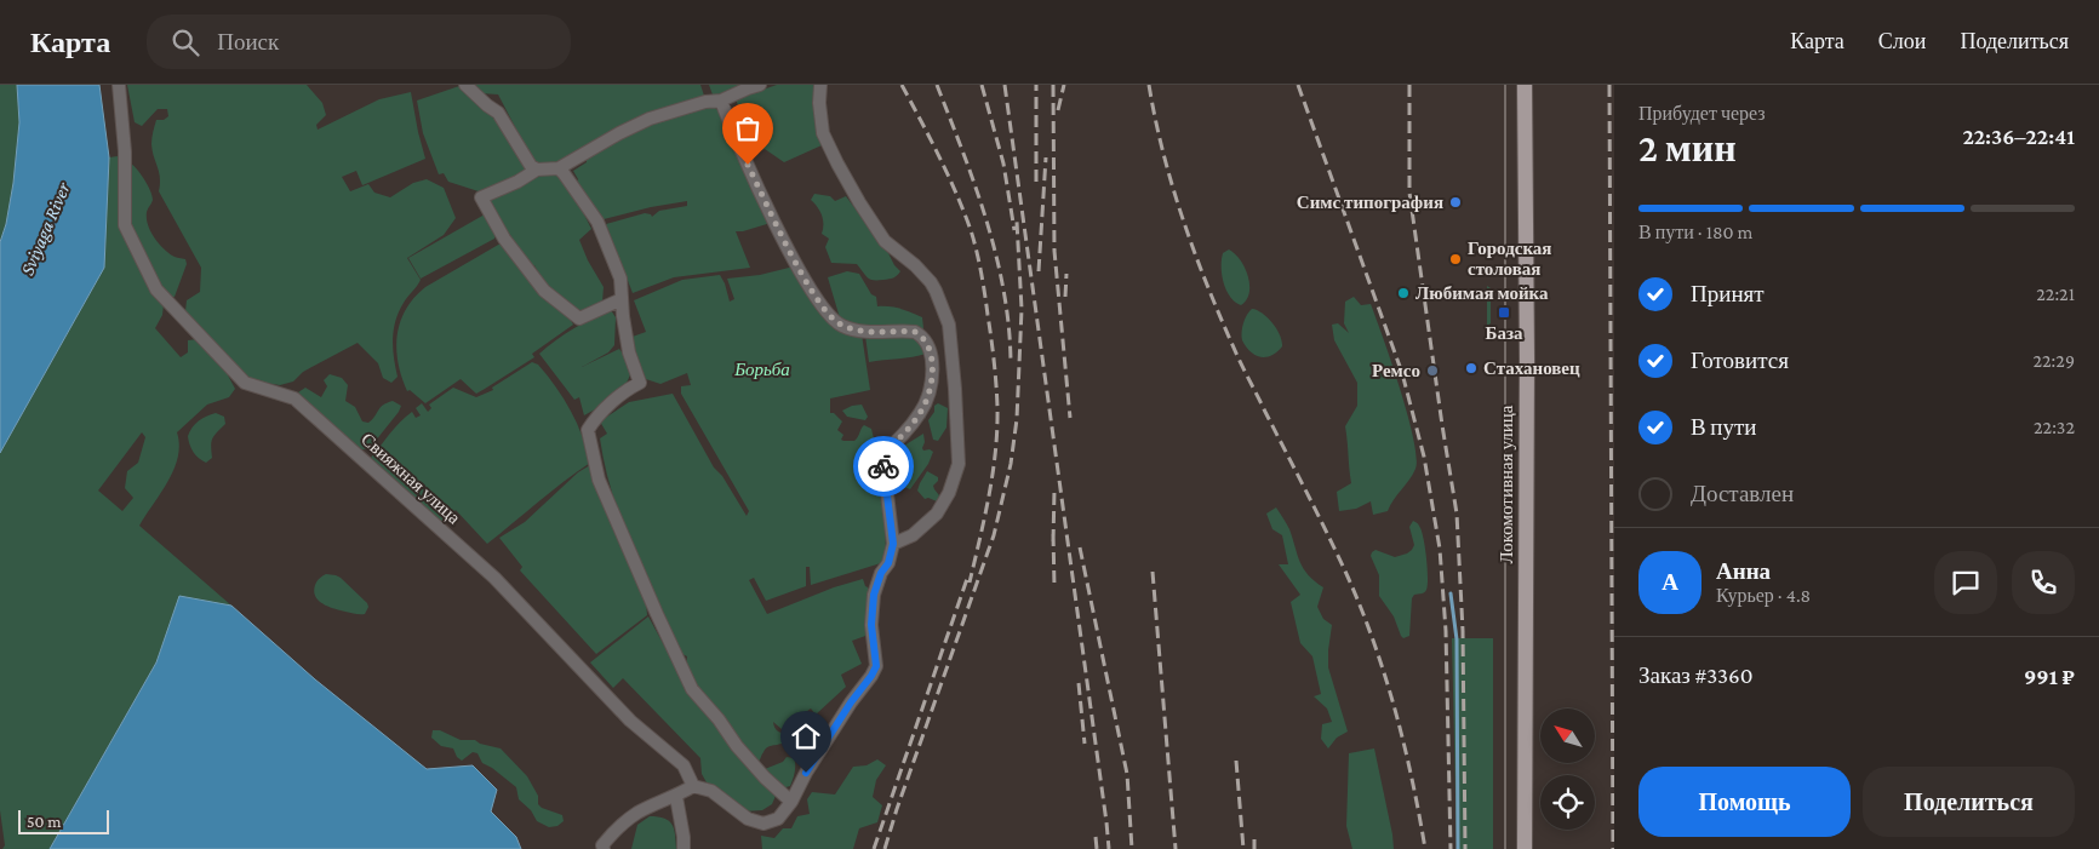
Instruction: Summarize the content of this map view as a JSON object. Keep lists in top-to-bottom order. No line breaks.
{"streets":{"main road":["Локомотивная улица"],"street":["Свияжная улица"]},"water":["Sviyaga River"],"parks":["Борьба"],"places":{"other":["Симс типография","Городская столовая","Любимая мойка","Стахановец","Ремсо"],"transit":["База"]},"scale_bar":"50 m","north":"top left","page":{"header":"Карта","search":"Поиск","nav":["Карта","Слои","Поделиться"],"heading":["2 мин","Прибудет через","22:36–22:41"],"panel":["Анна","Курьер · 4.8","Заказ #3360","991 ₽"],"bar":"В пути · 180 m","list":[["Принят","22:21"],["Готовится","22:29"],["В пути","22:32"],"Доставлен"],"round":"А","buttons":["Помощь","Поделиться"],"scale":"50 m"}}
